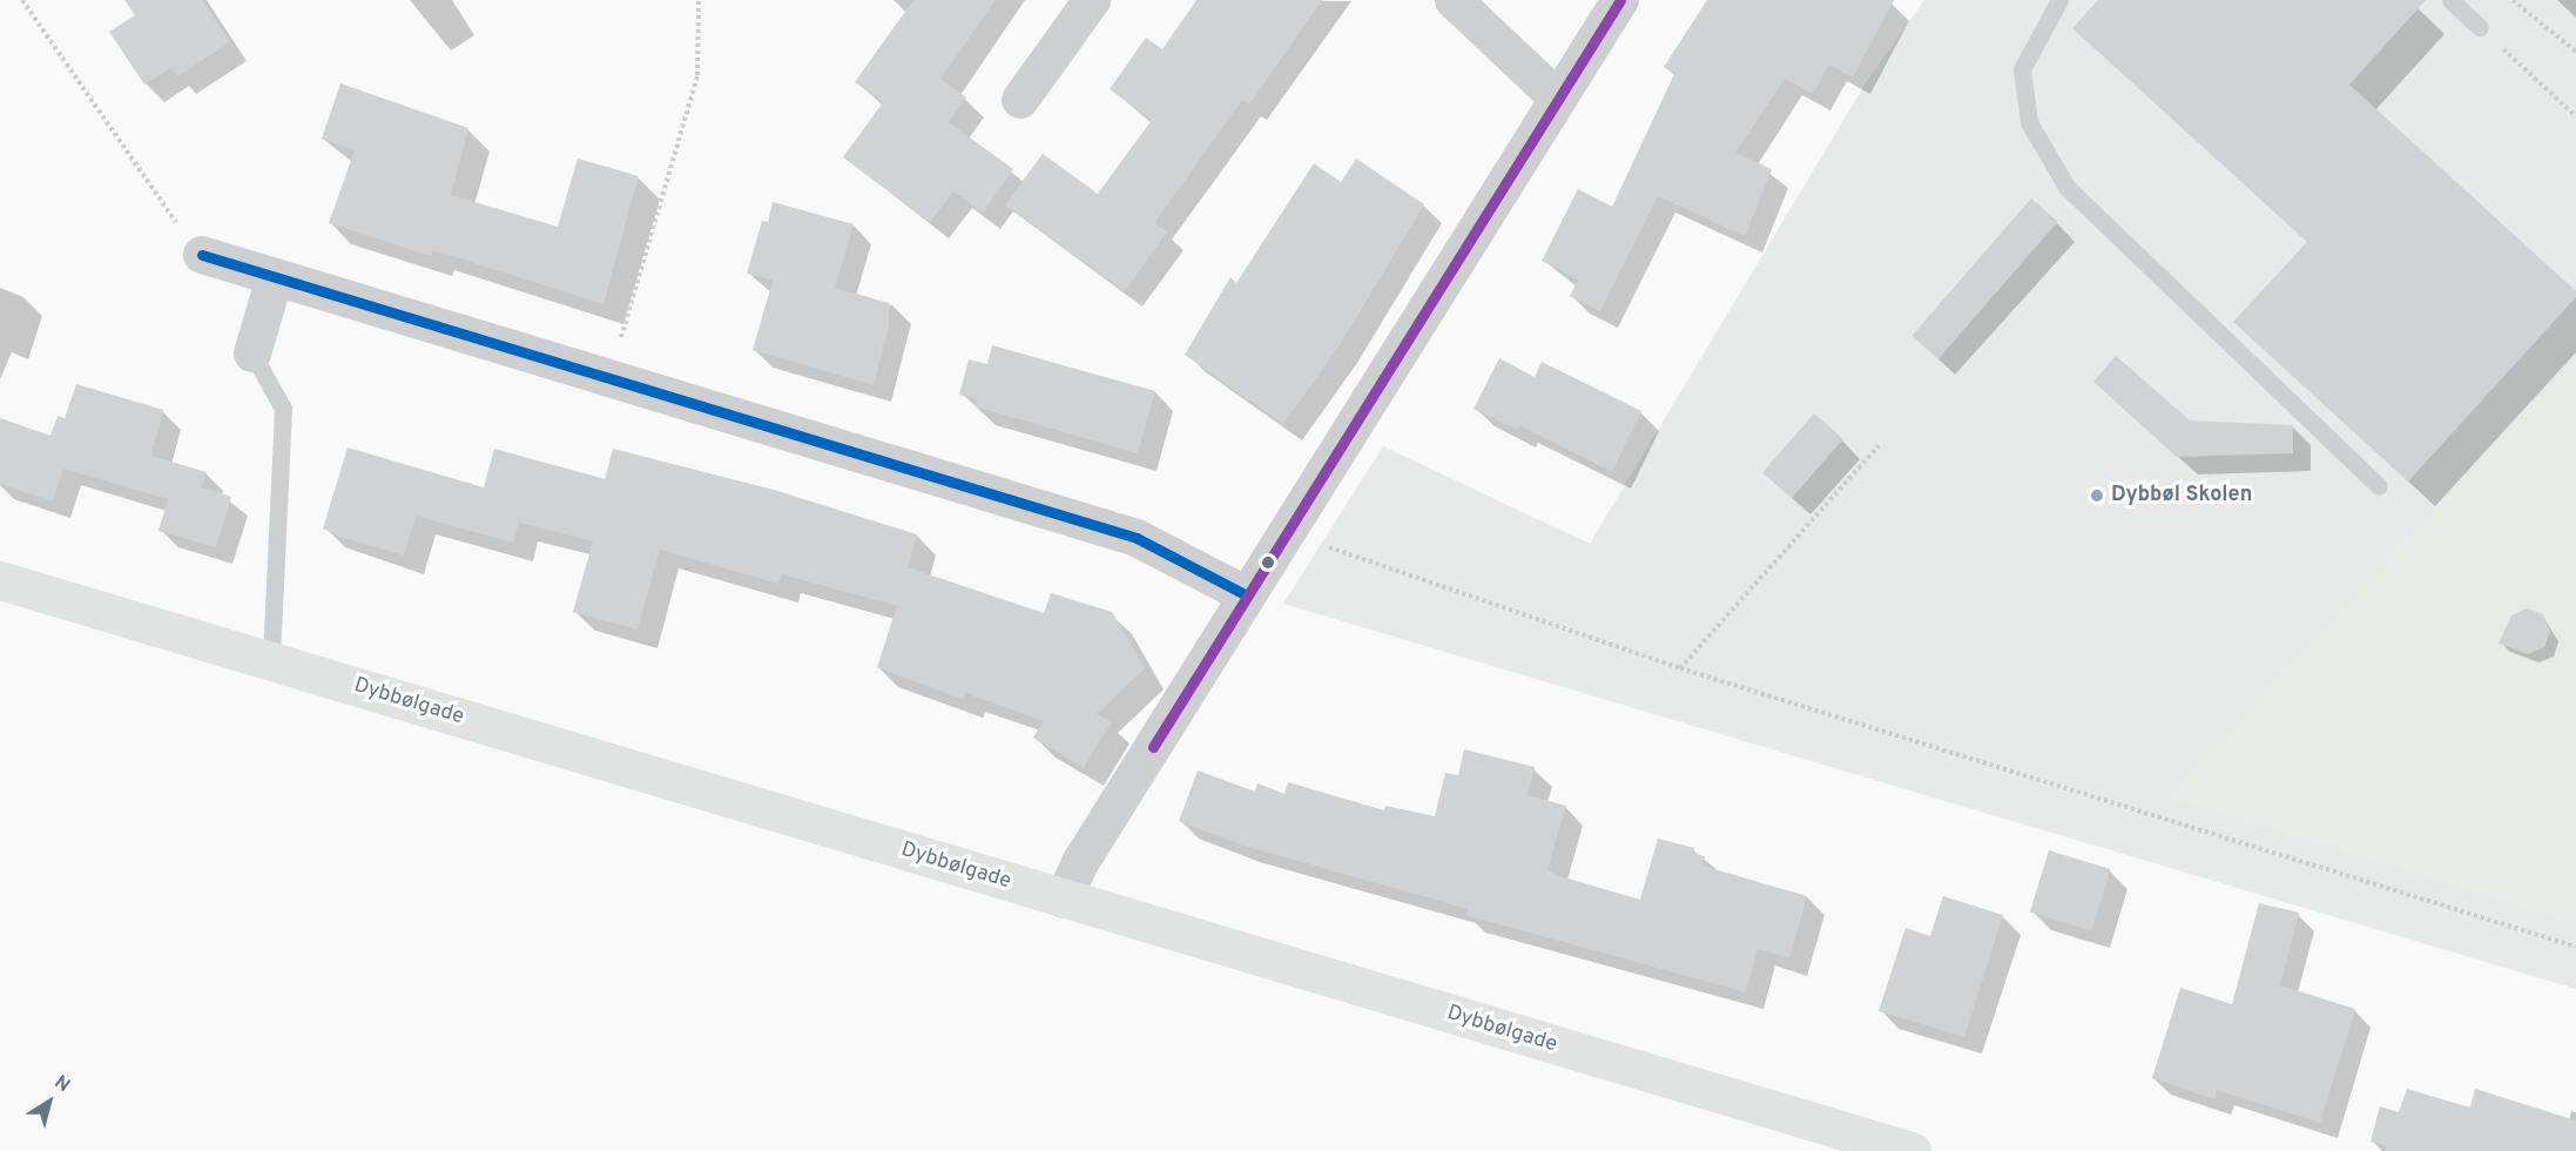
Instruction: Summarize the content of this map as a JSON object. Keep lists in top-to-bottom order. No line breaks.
{"streets":{"street":["Dybbølgade"]},"places":["Dybbøl Skolen"],"north":"top right"}
